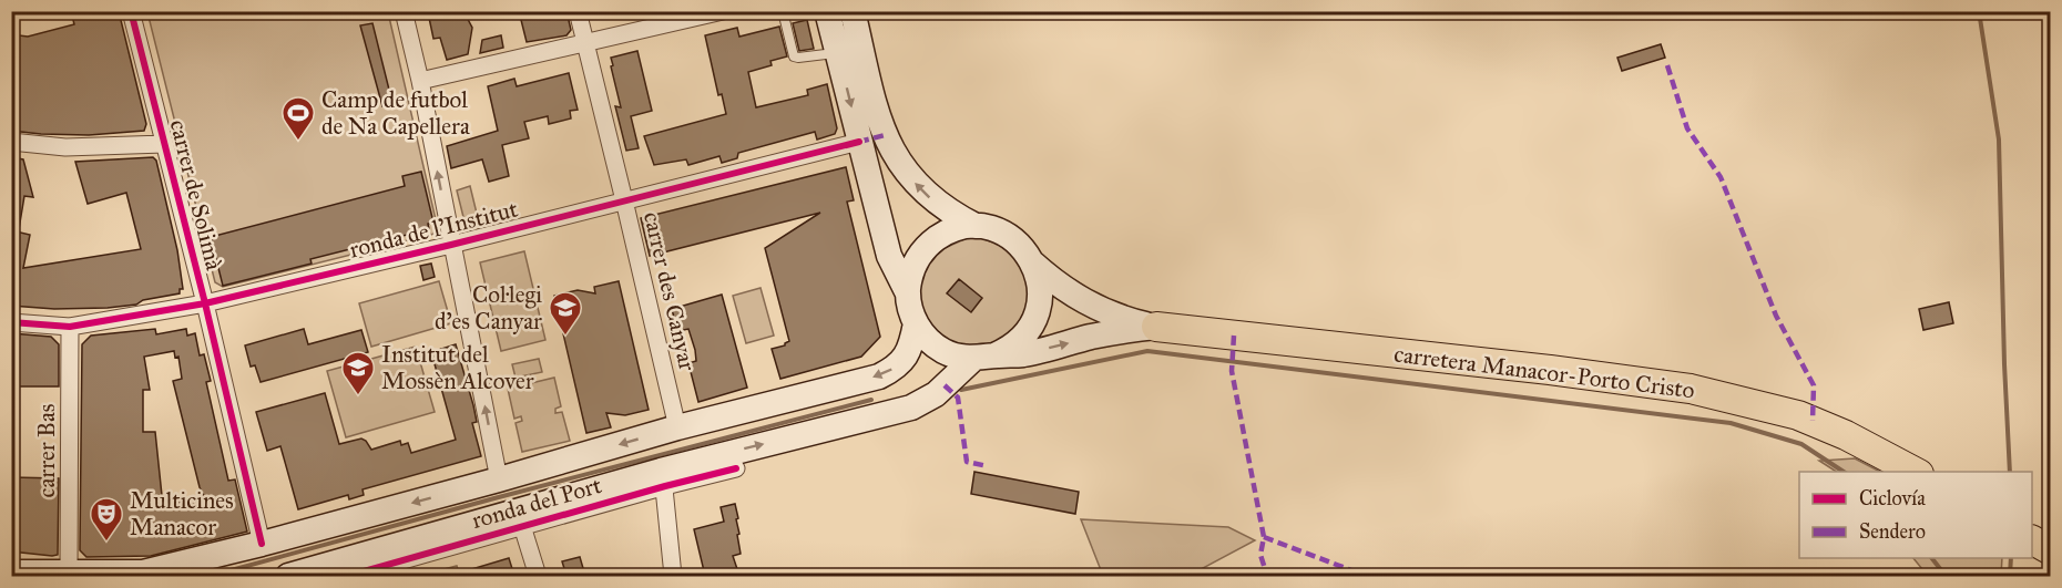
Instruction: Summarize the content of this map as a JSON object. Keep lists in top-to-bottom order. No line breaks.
{"streets":{"main road":["carretera Manacor-Porto Cristo","ronda del Port"],"street":["carrer de Solimà","ronda de l'Institut","carrer des Canyar","carrer Bas"]},"crossings":[["carrer de Solimà","ronda de l'Institut"],["carrer de Solimà","ronda del Port"],["ronda de l'Institut","carrer des Canyar"],["ronda de l'Institut","carrer Bas"],["carrer des Canyar","ronda del Port"],["carrer Bas","ronda del Port"]],"places":{"sports":["Camp de futbol de Na Capellera"],"school or university":["Col·legi d'es Canyar","Institut del Mossèn Alcover"],"theatre":["Multicines Manacor"]},"legend":["Ciclovía","Sendero"]}
